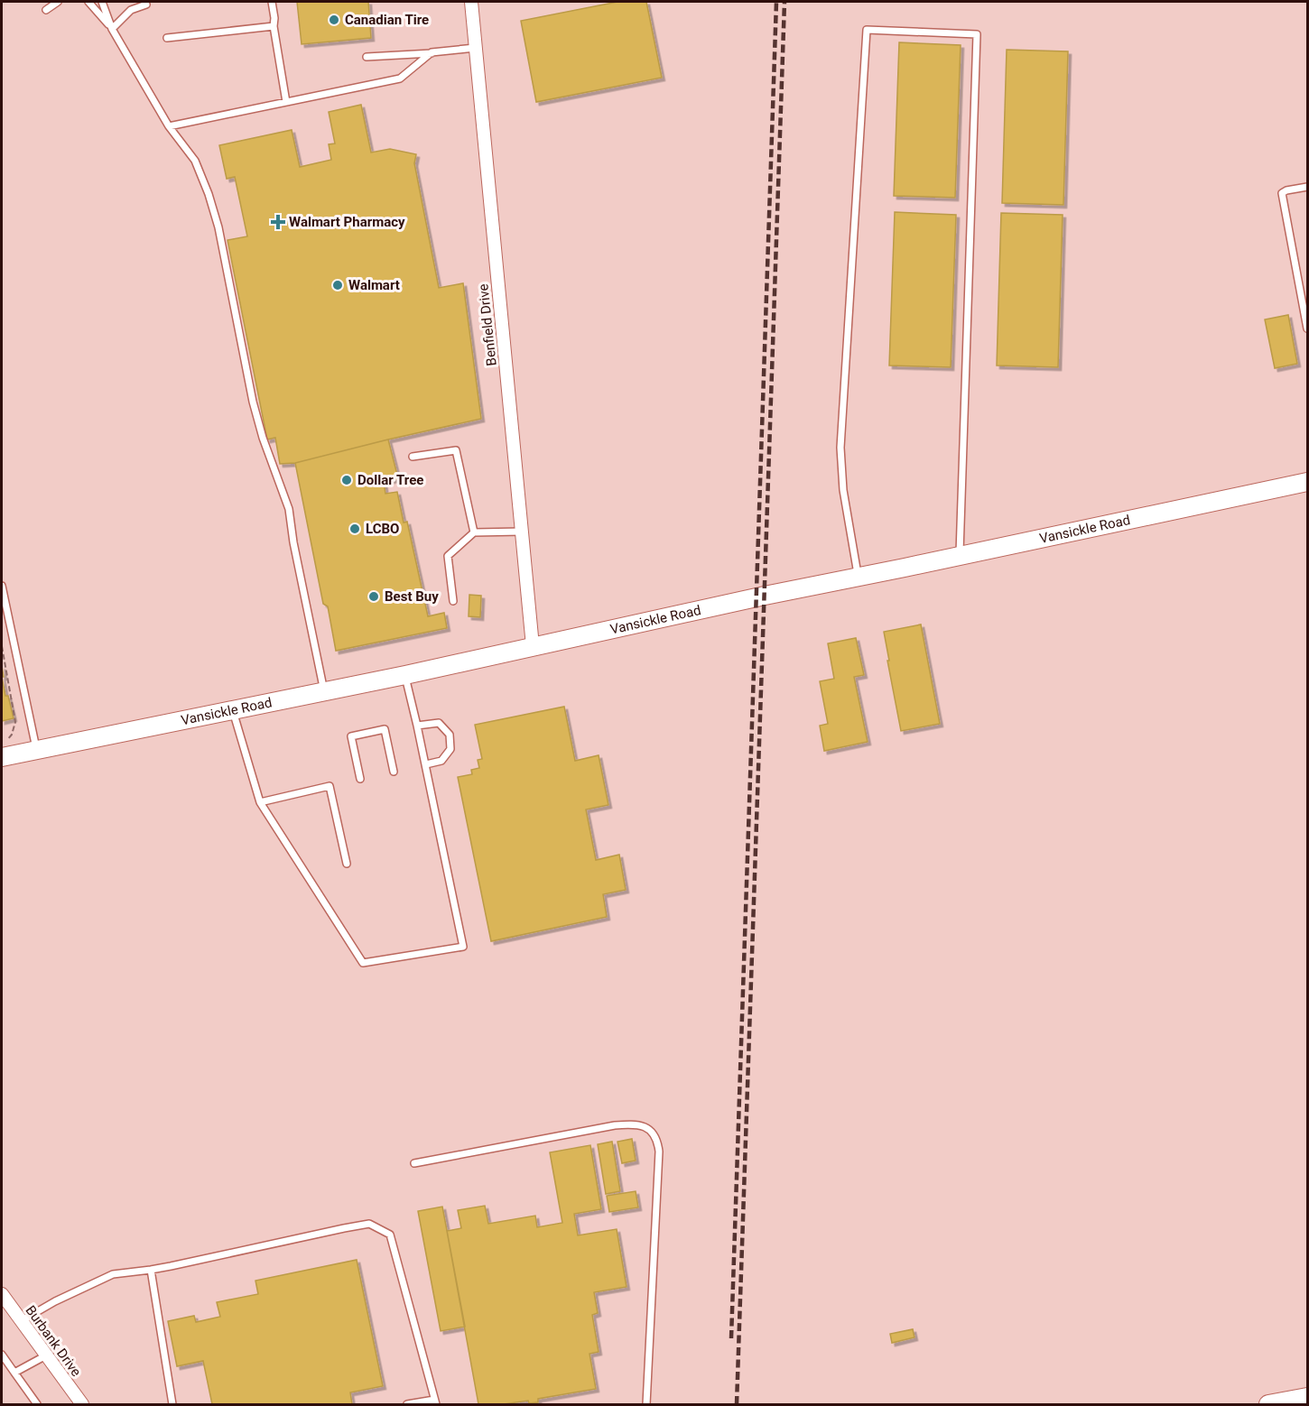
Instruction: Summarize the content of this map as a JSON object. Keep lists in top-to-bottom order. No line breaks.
{"streets":{"street":["Benfield Drive","Vansickle Road","Burbank Drive"]},"crossings":[["Benfield Drive","Vansickle Road"]],"places":{"other":["Canadian Tire","Walmart","Dollar Tree","LCBO","Best Buy"],"health":["Walmart Pharmacy"]}}
